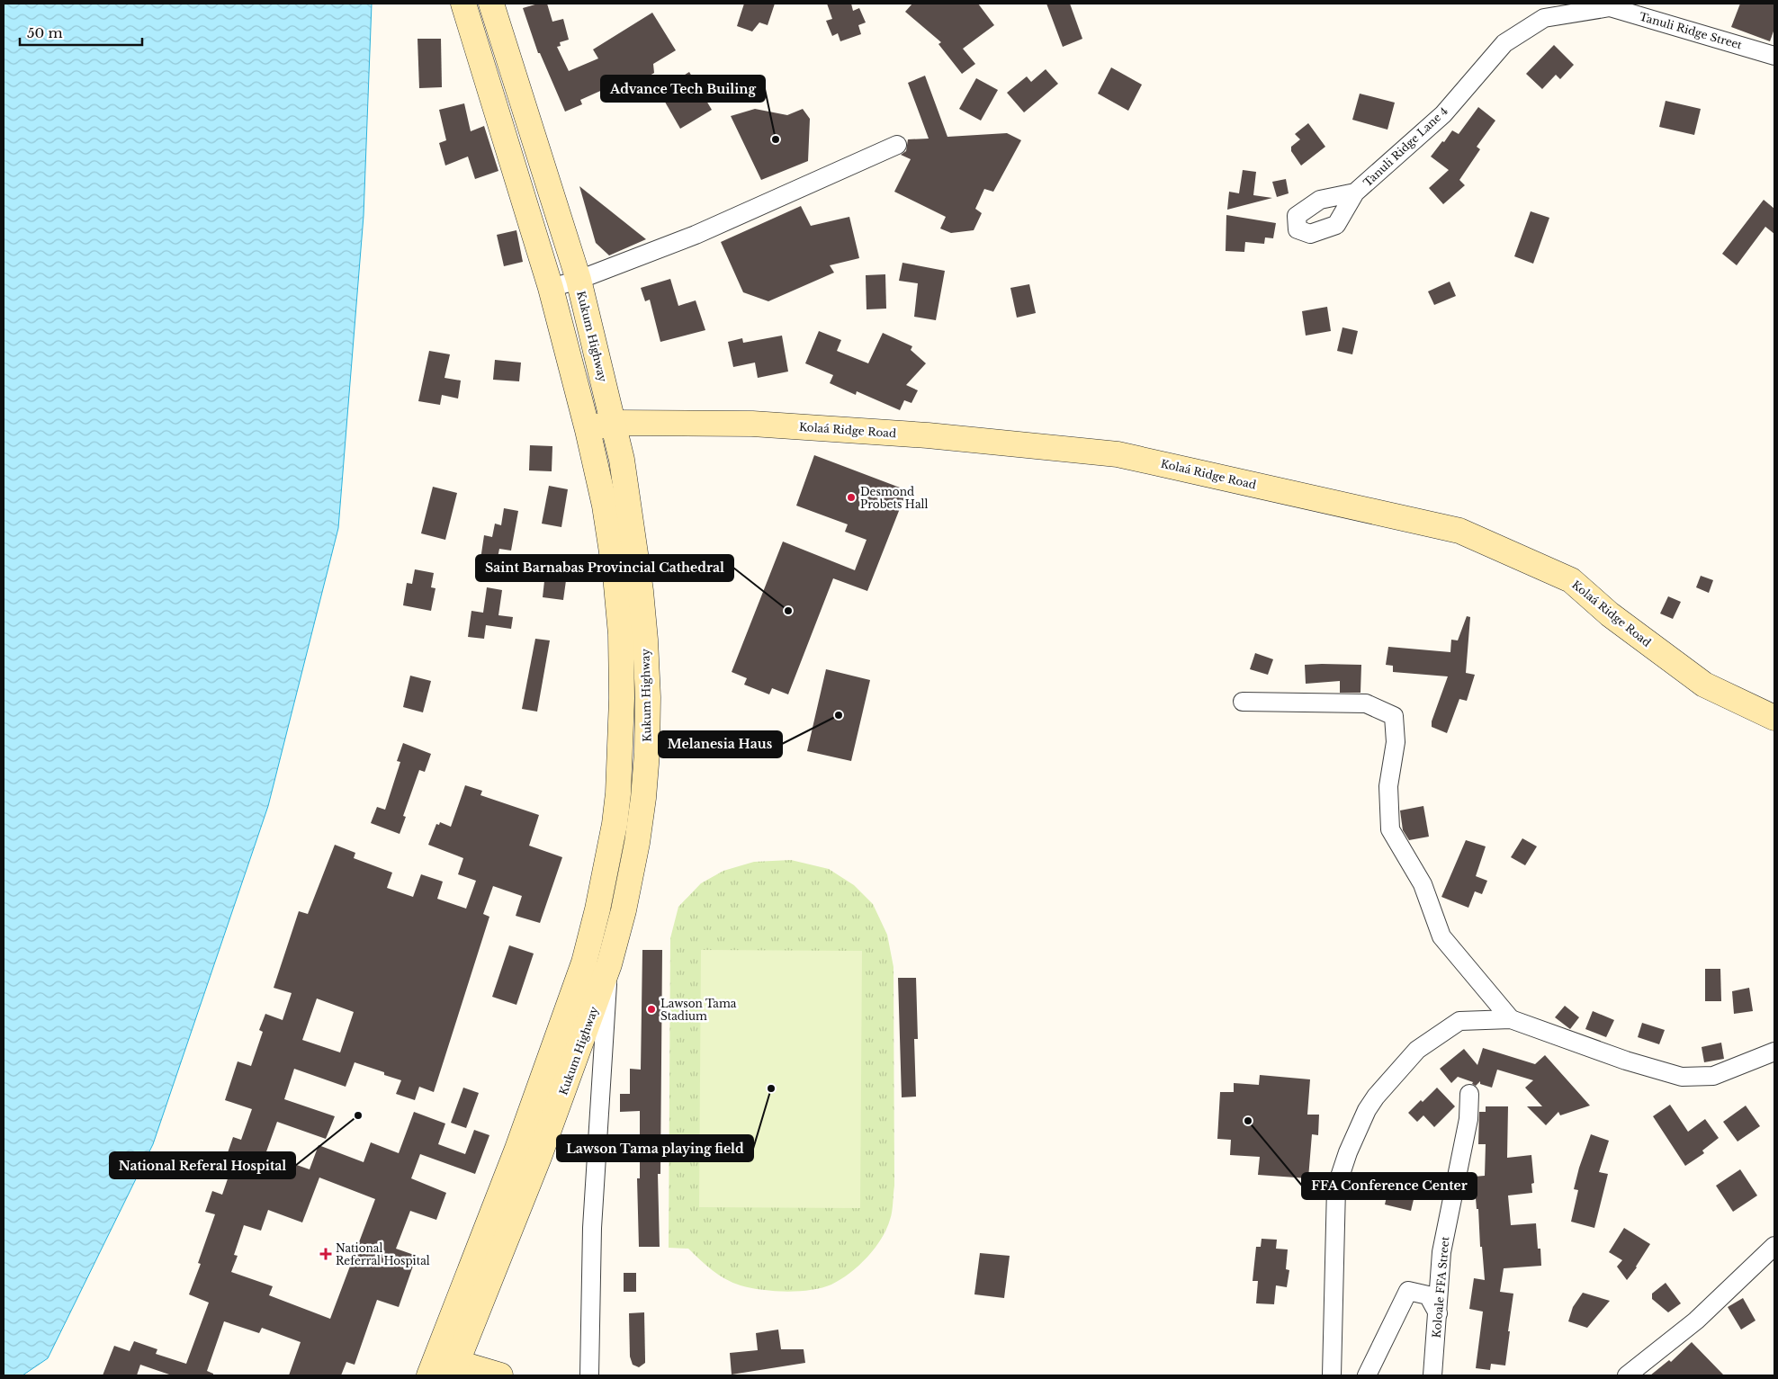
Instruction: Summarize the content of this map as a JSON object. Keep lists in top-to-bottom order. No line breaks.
{"streets":{"main road":["Kukum Highway","Kolaá Ridge Road"],"street":["Tanuli Ridge Street","Tanuli Ridge Lane 4","Koloale FFA Street"]},"crossings":[["Tanuli Ridge Street","Tanuli Ridge Lane 4"],["Kukum Highway","Kolaá Ridge Road"]],"places":{"other":["Advance Tech Builing","Desmond Probets Hall","Saint Barnabas Provincial Cathedral","Melanesia Haus","Lawson Tama Stadium","Lawson Tama playing field","National Referal Hospital","FFA Conference Center"],"health":["National Referral Hospital"]},"scale_bar":"50 m"}
